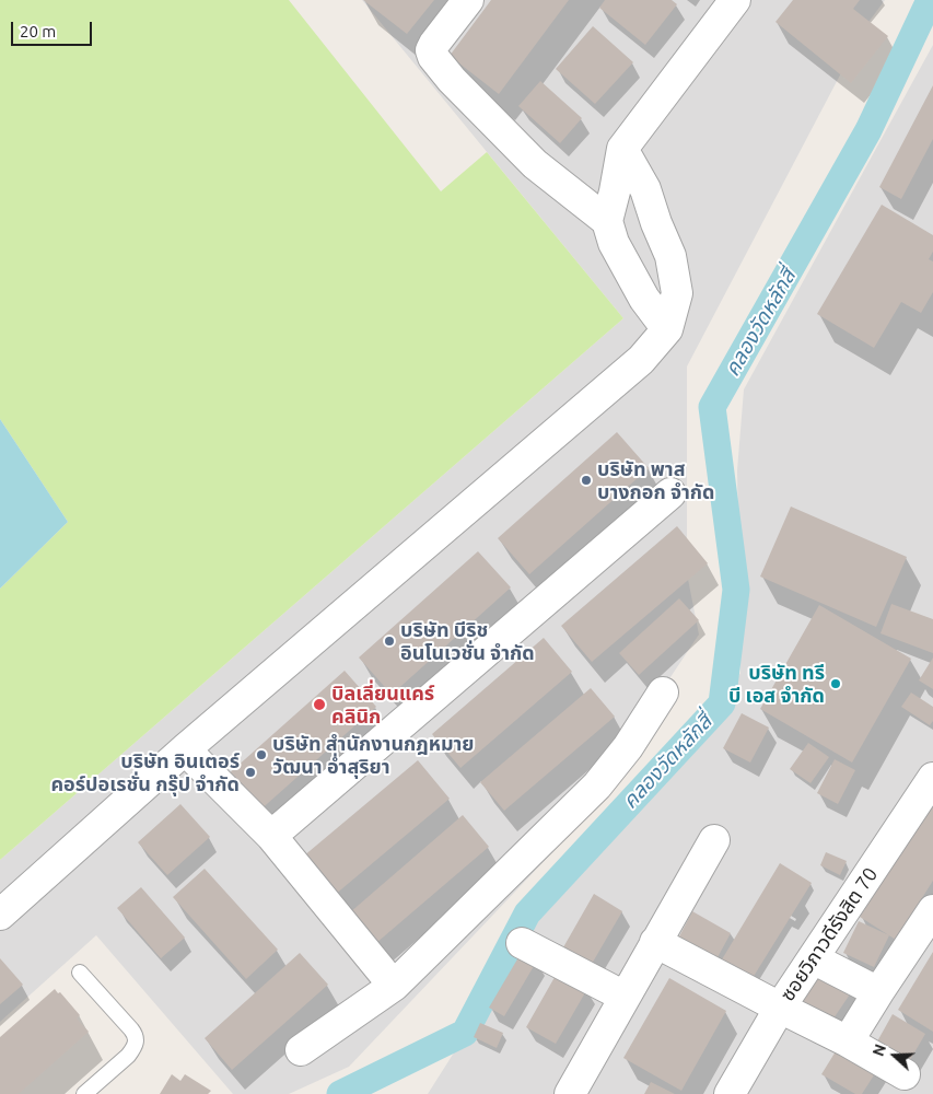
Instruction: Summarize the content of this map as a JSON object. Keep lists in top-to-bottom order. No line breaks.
{"streets":{"street":["ซอยวิภาวดีรังสิต 70"]},"water":["คลองวัดหลักสี่"],"places":["บริษัท พาส บางกอก จำกัด","บริษัท บีริช อินโนเวชั่น จำกัด","บริษัท ทรี บี เอส จำกัด","บิลเลี่ยนแคร์ คลินิก","บริษัท สำนักงานกฎหมาย วัฒนา อ่ำสุริยา","บริษัท อินเตอร์ คอร์ปอเรชั่น กรุ๊ป จำกัด"],"scale_bar":"20 m","north":"left"}
